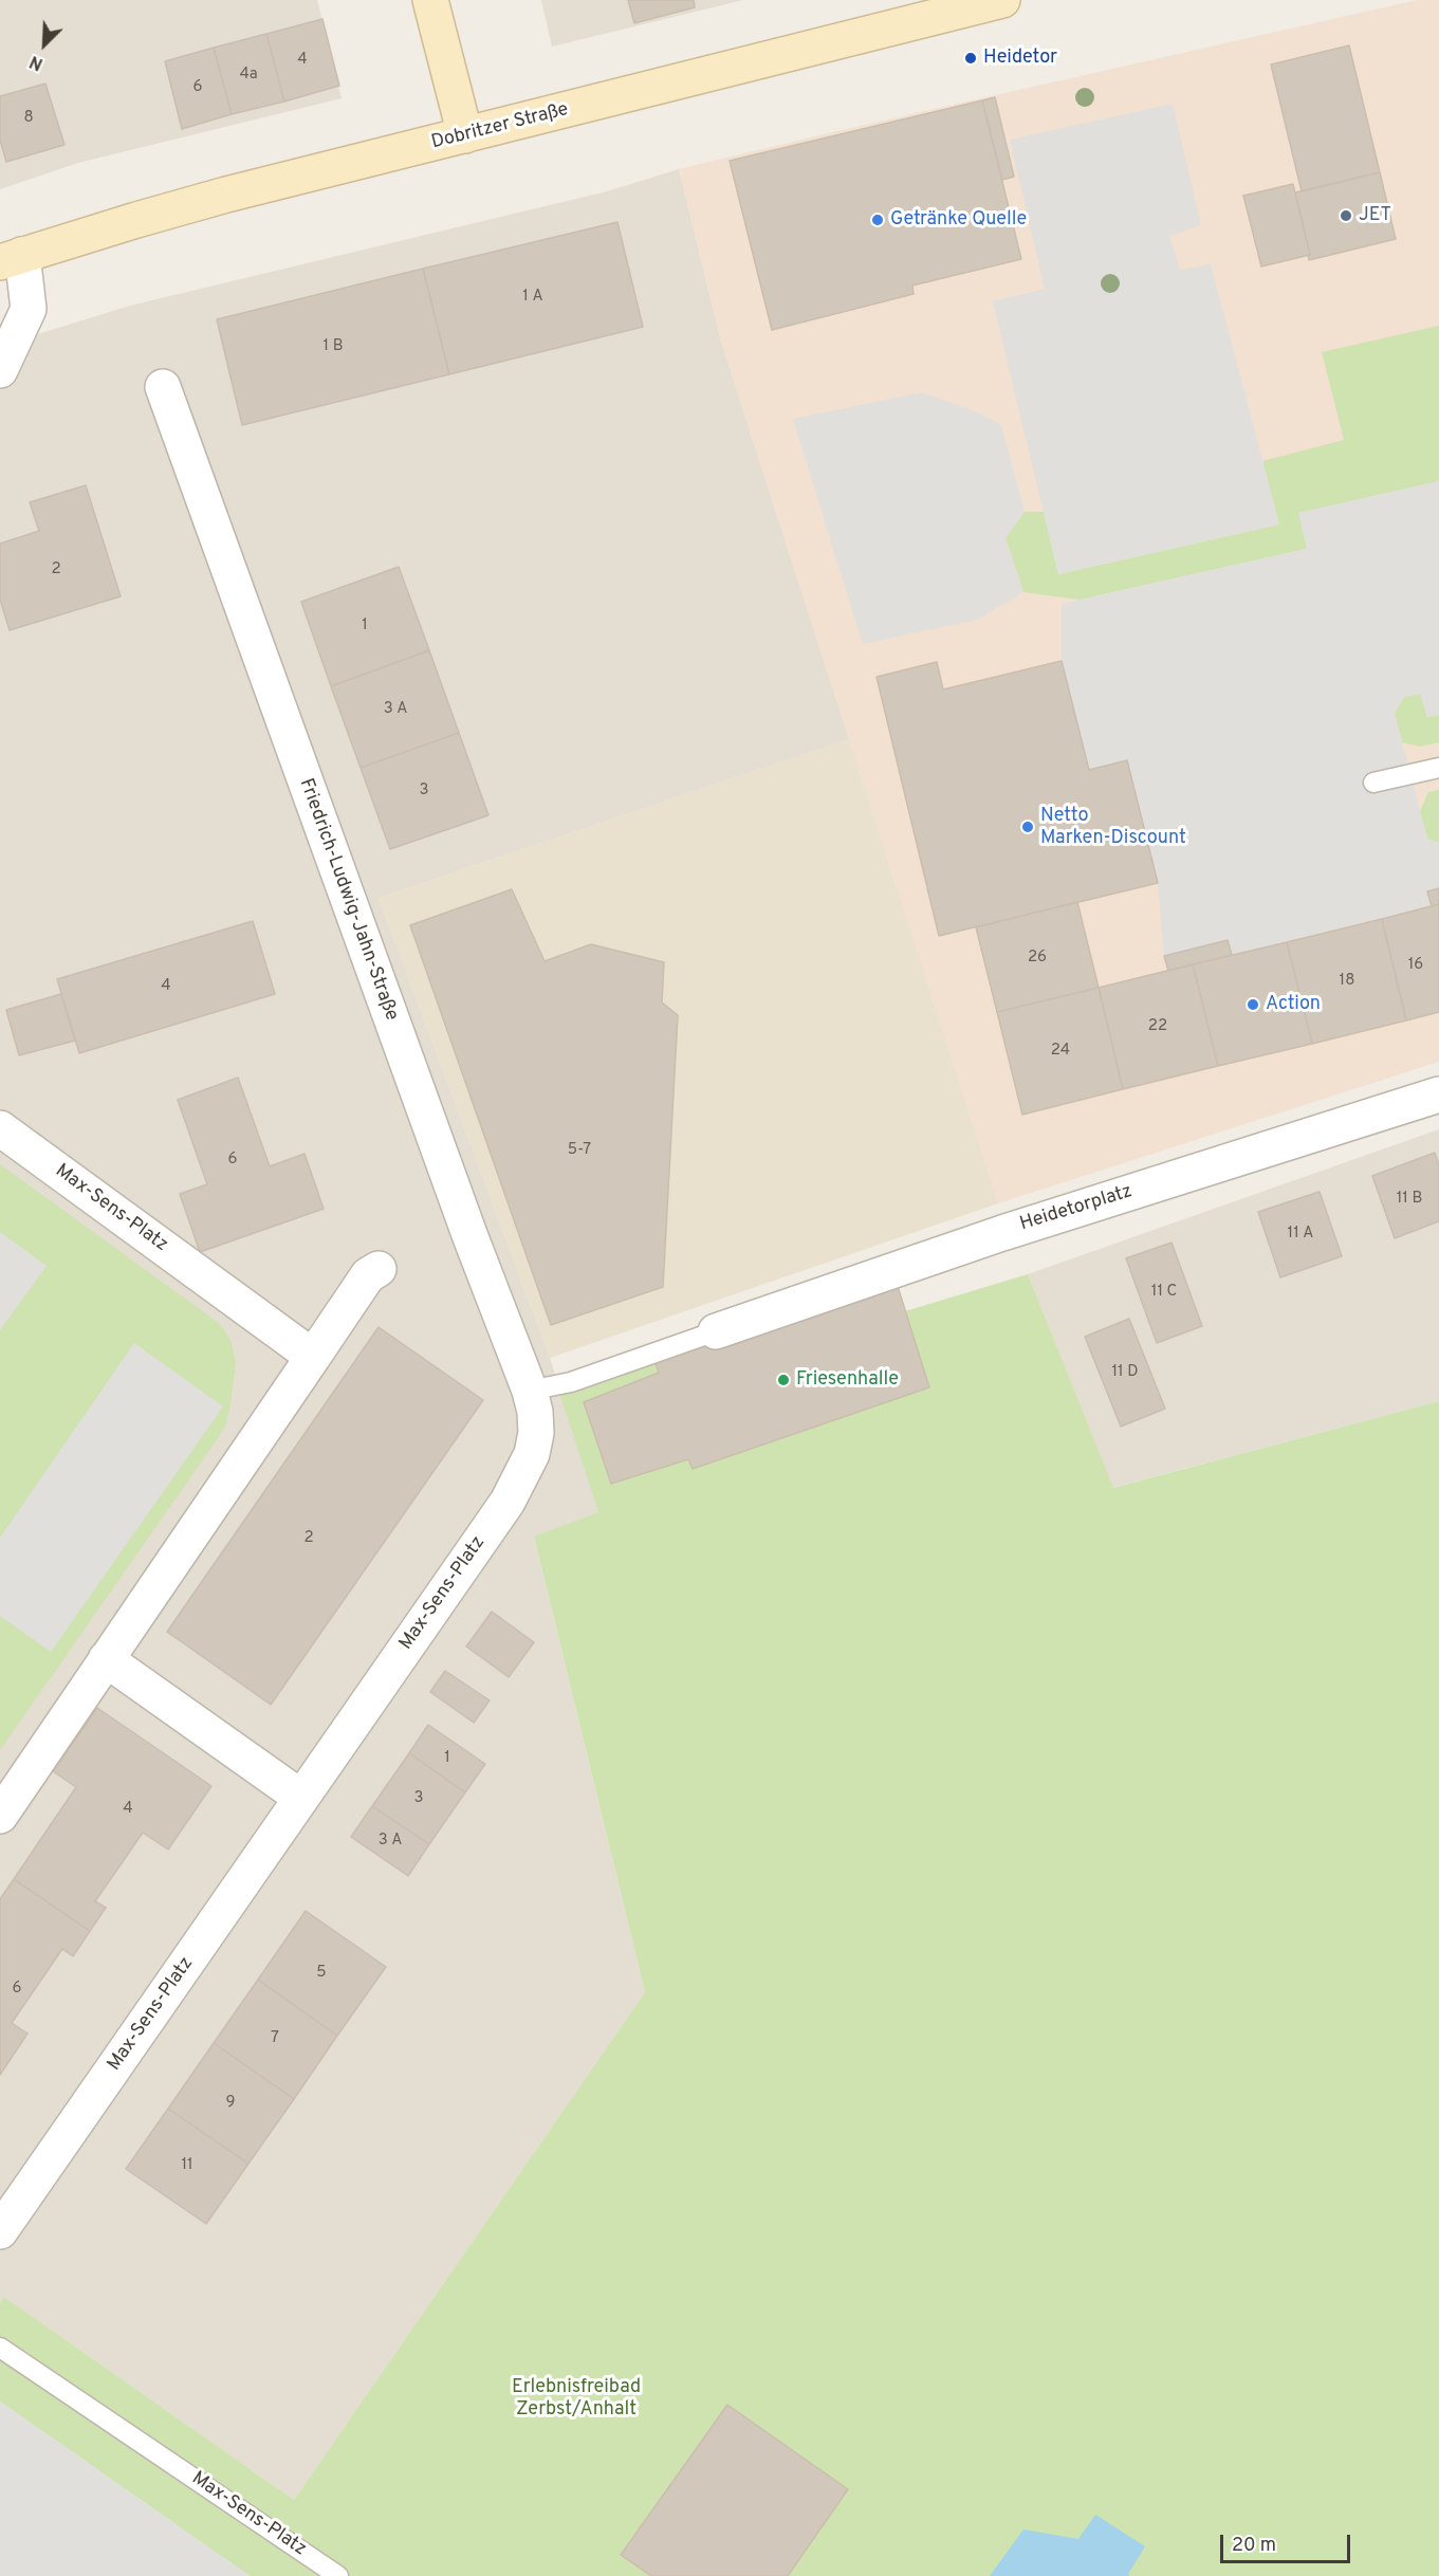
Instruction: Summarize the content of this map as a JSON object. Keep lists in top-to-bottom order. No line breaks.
{"streets":{"main road":["Dobritzer Straße"],"street":["Friedrich-Ludwig-Jahn-Straße","Max-Sens-Platz","Heidetorplatz"]},"crossings":[["Friedrich-Ludwig-Jahn-Straße","Max-Sens-Platz"]],"parks":["Erlebnisfreibad Zerbst/Anhalt"],"places":["Heidetor","JET","Getränke Quelle","Netto Marken-Discount","Action","Friesenhalle"],"house_numbers":["4","4a","6","8","1 A","1 B","2","1","3 A","3","26","16","18","4","22","24","5-7","6","11 B","11 A","11 C","11 D","2","1","3","4","3 A","5","6","7","9","11"],"scale_bar":"20 m","north":"bottom left"}
